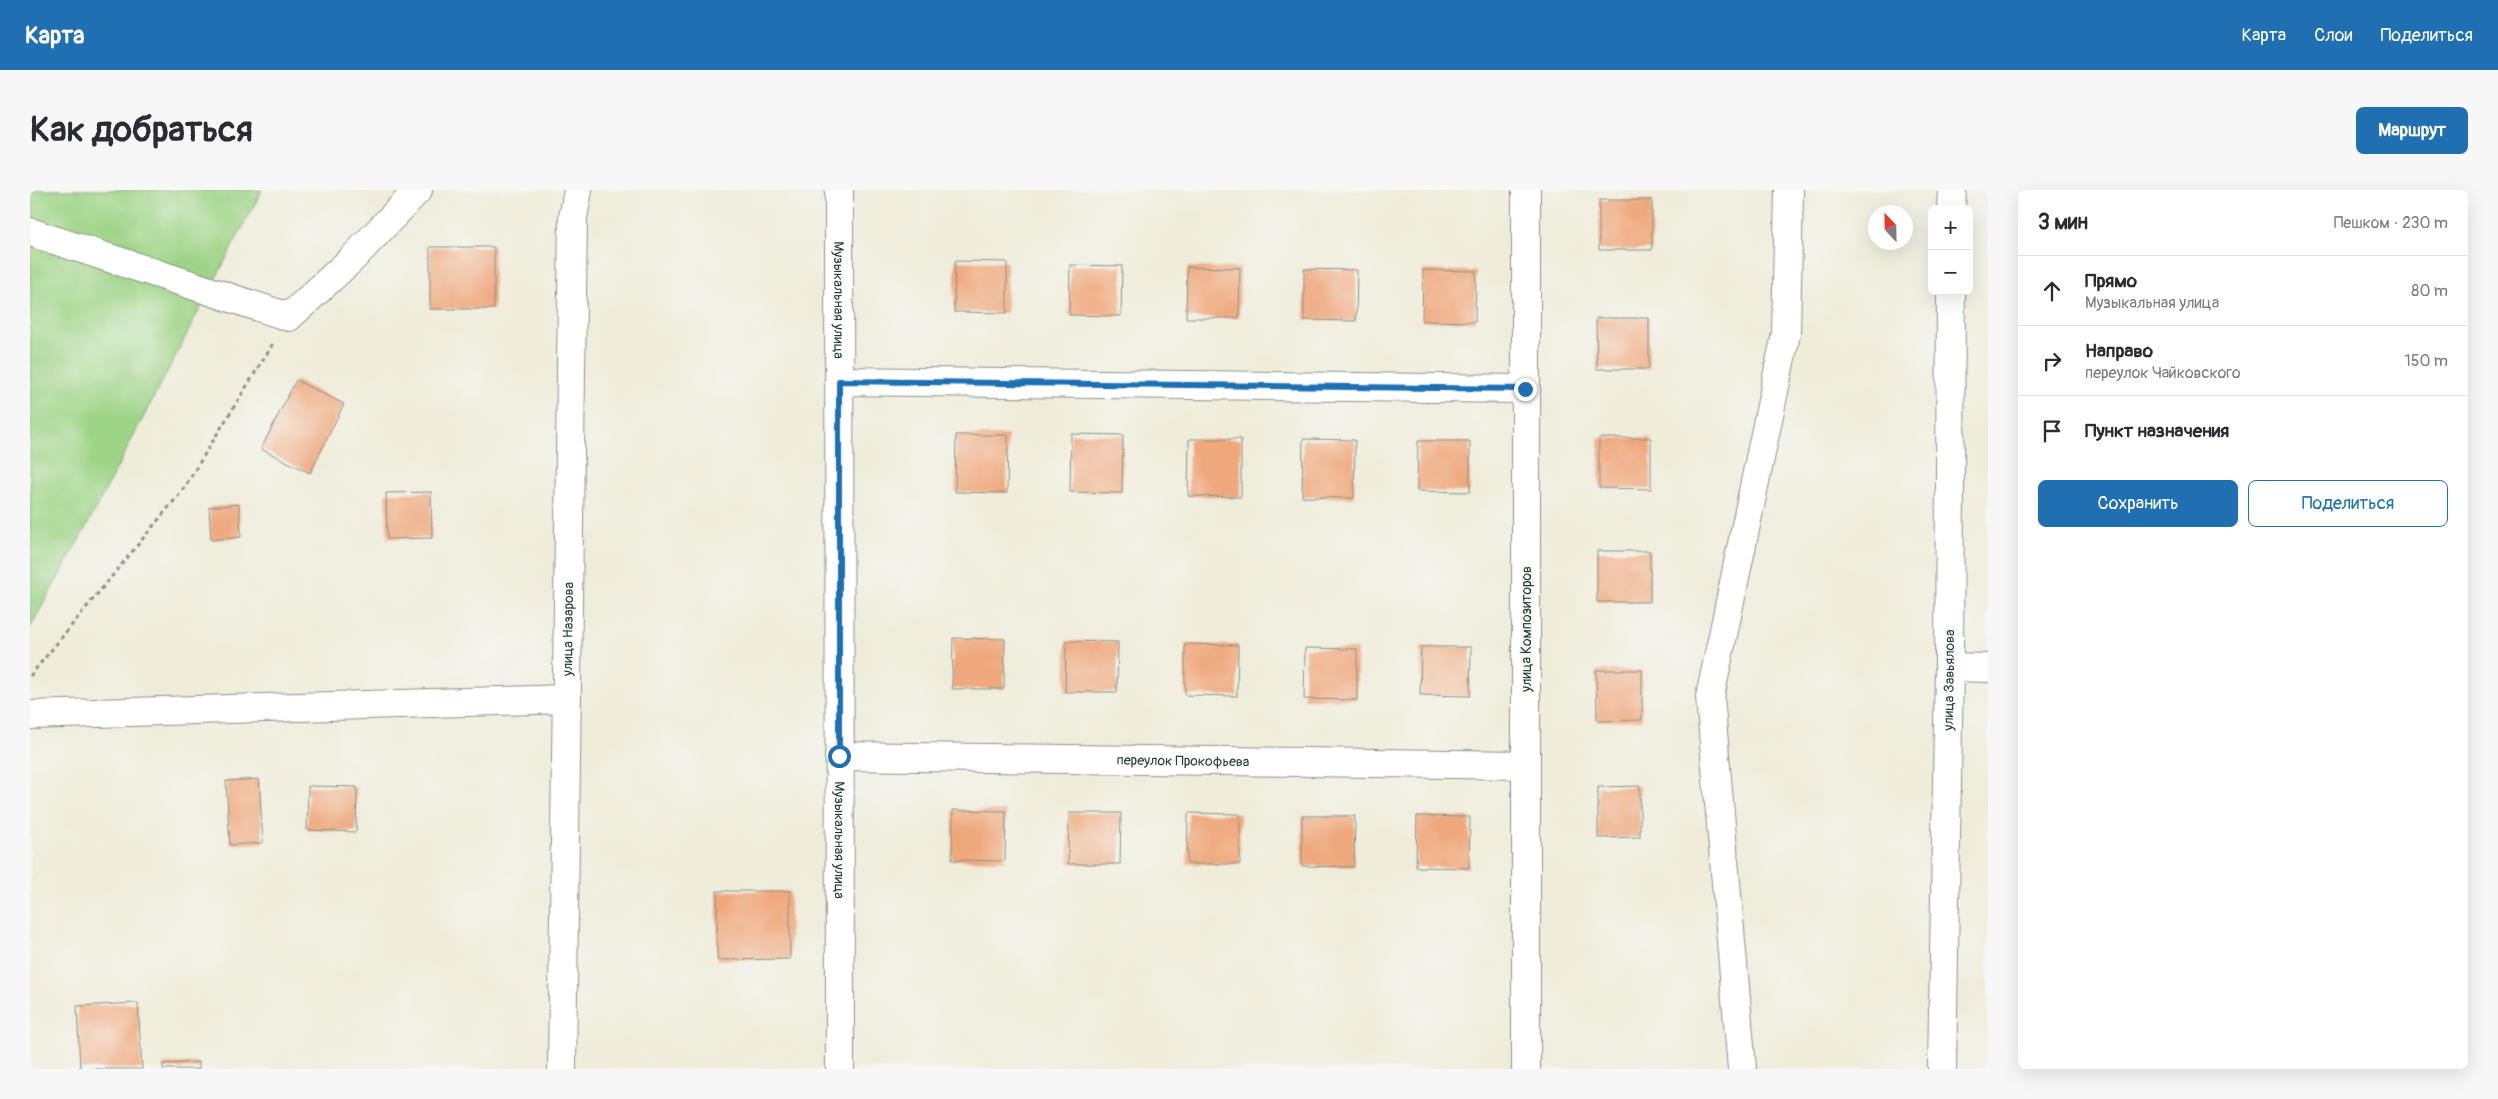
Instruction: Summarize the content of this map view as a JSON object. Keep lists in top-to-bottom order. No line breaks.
{"streets":{"street":["Музыкальная улица","улица Назарова","улица Композиторов","улица Завьялова","переулок Прокофьева"]},"crossings":[["Музыкальная улица","переулок Прокофьева"],["улица Композиторов","переулок Прокофьева"]],"north":"top","page":{"header":"Карта","nav":["Карта","Слои","Поделиться"],"buttons":["Маршрут",["Сохранить","Поделиться"]],"title":"Как добраться","heading":["3 мин","Пешком · 230 m"],"map_buttons":["+","−"],"list":[["Прямо","Музыкальная улица","80 m"],["Направо","переулок Чайковского","150 m"],"Пункт назначения"]}}
